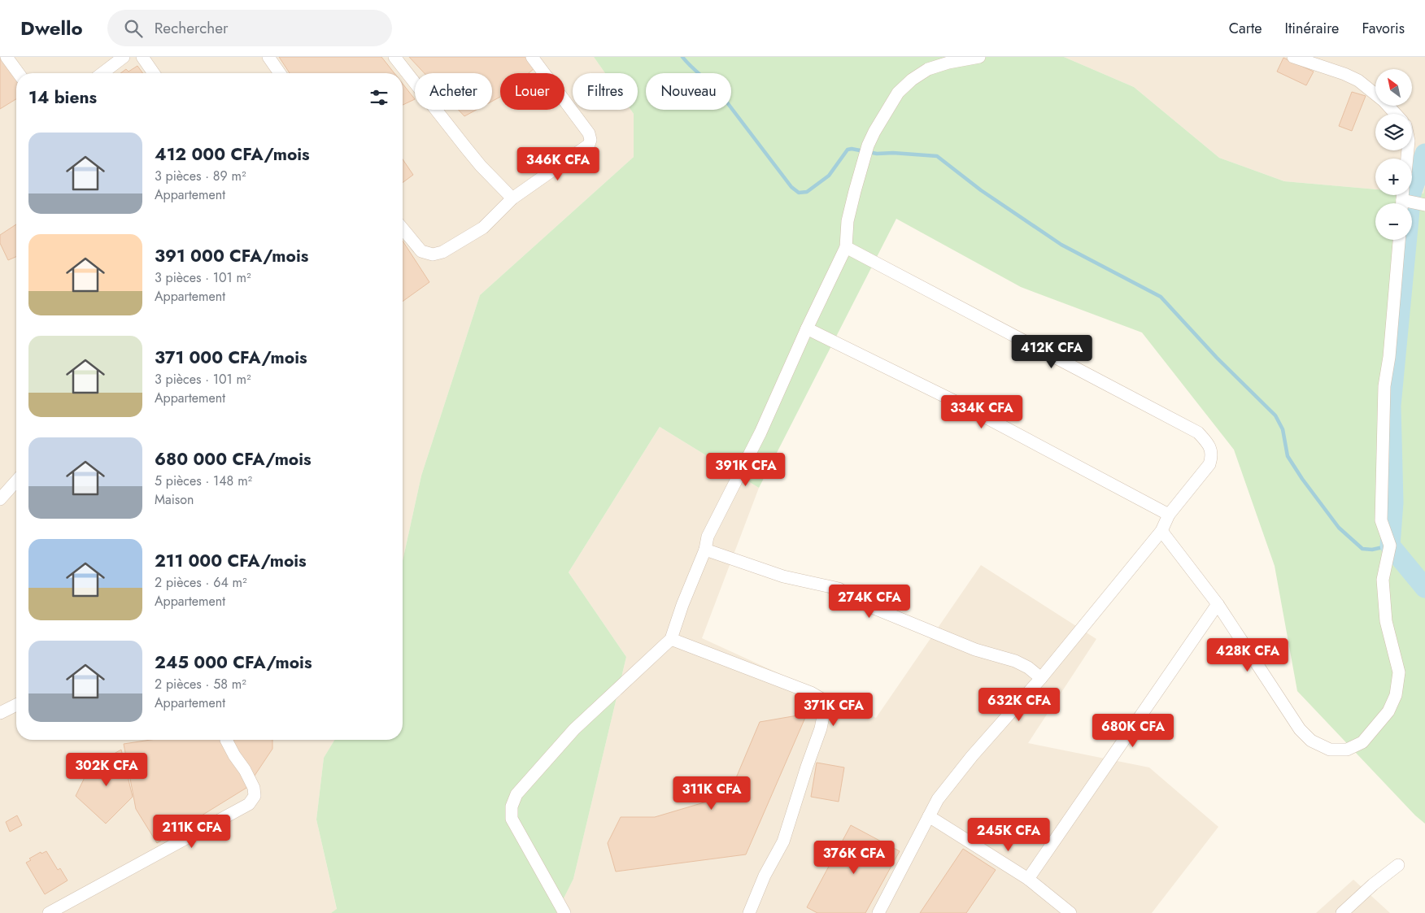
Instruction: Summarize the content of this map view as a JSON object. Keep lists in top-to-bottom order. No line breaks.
{"north":"top left","page":{"header":"Dwello","search":"Rechercher","nav":["Carte","Itinéraire","Favoris"],"map_buttons":["+","−"],"chip":["Acheter","Louer","Filtres","Nouveau"],"heading":"14 biens","list":[{"name":"412 000 CFA/mois","note":"3 pièces · 89 m² · Appartement"},{"name":"391 000 CFA/mois","note":"3 pièces · 101 m² · Appartement"},{"name":"371 000 CFA/mois","note":"3 pièces · 101 m² · Appartement"},{"name":"680 000 CFA/mois","note":"5 pièces · 148 m² · Maison"},{"name":"211 000 CFA/mois","note":"2 pièces · 64 m² · Appartement"},{"name":"245 000 CFA/mois","note":"2 pièces · 58 m² · Appartement"}],"price":["346K CFA","412K CFA","334K CFA","391K CFA","274K CFA","428K CFA","632K CFA","371K CFA","680K CFA","302K CFA","311K CFA","211K CFA","245K CFA","376K CFA"]}}
